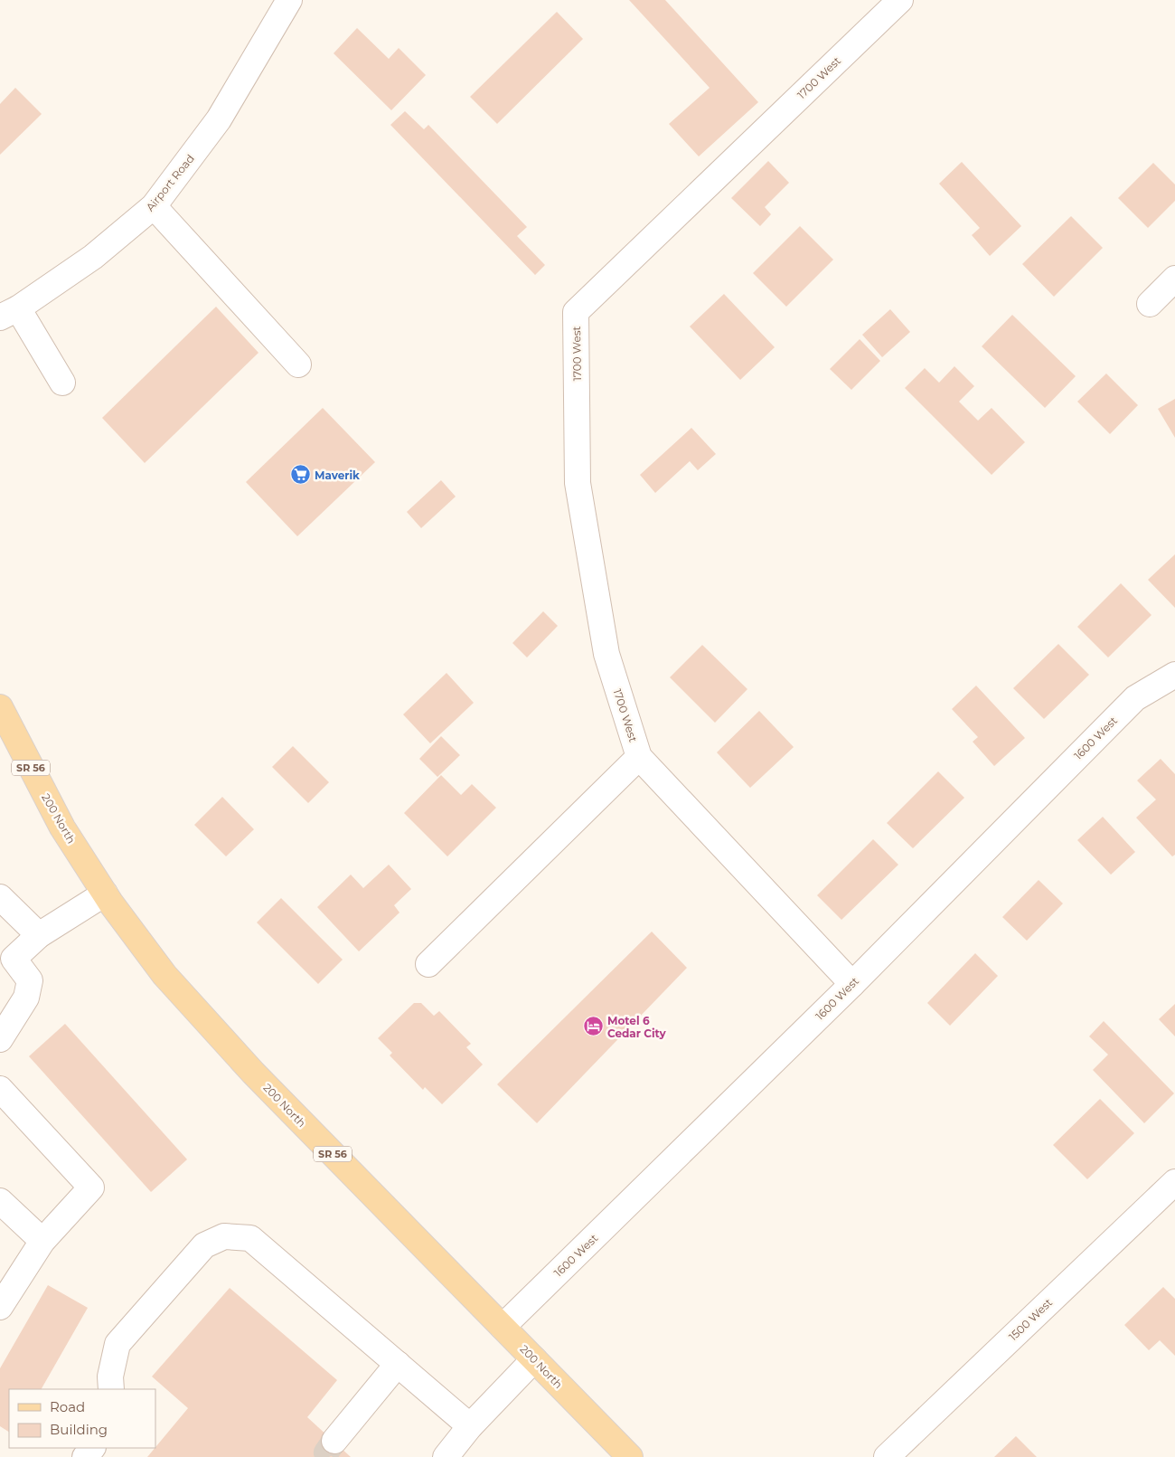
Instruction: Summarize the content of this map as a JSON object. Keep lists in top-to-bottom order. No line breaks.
{"streets":{"main road":["SR 56","200 North"],"street":["1700 West","Airport Road","1600 West","1500 West"]},"crossings":[["1700 West","1600 West"],["1600 West","200 North"]],"places":{"supermarket":["Maverik"],"hotel":["Motel 6 Cedar City"]},"legend":["Road","Building"]}
